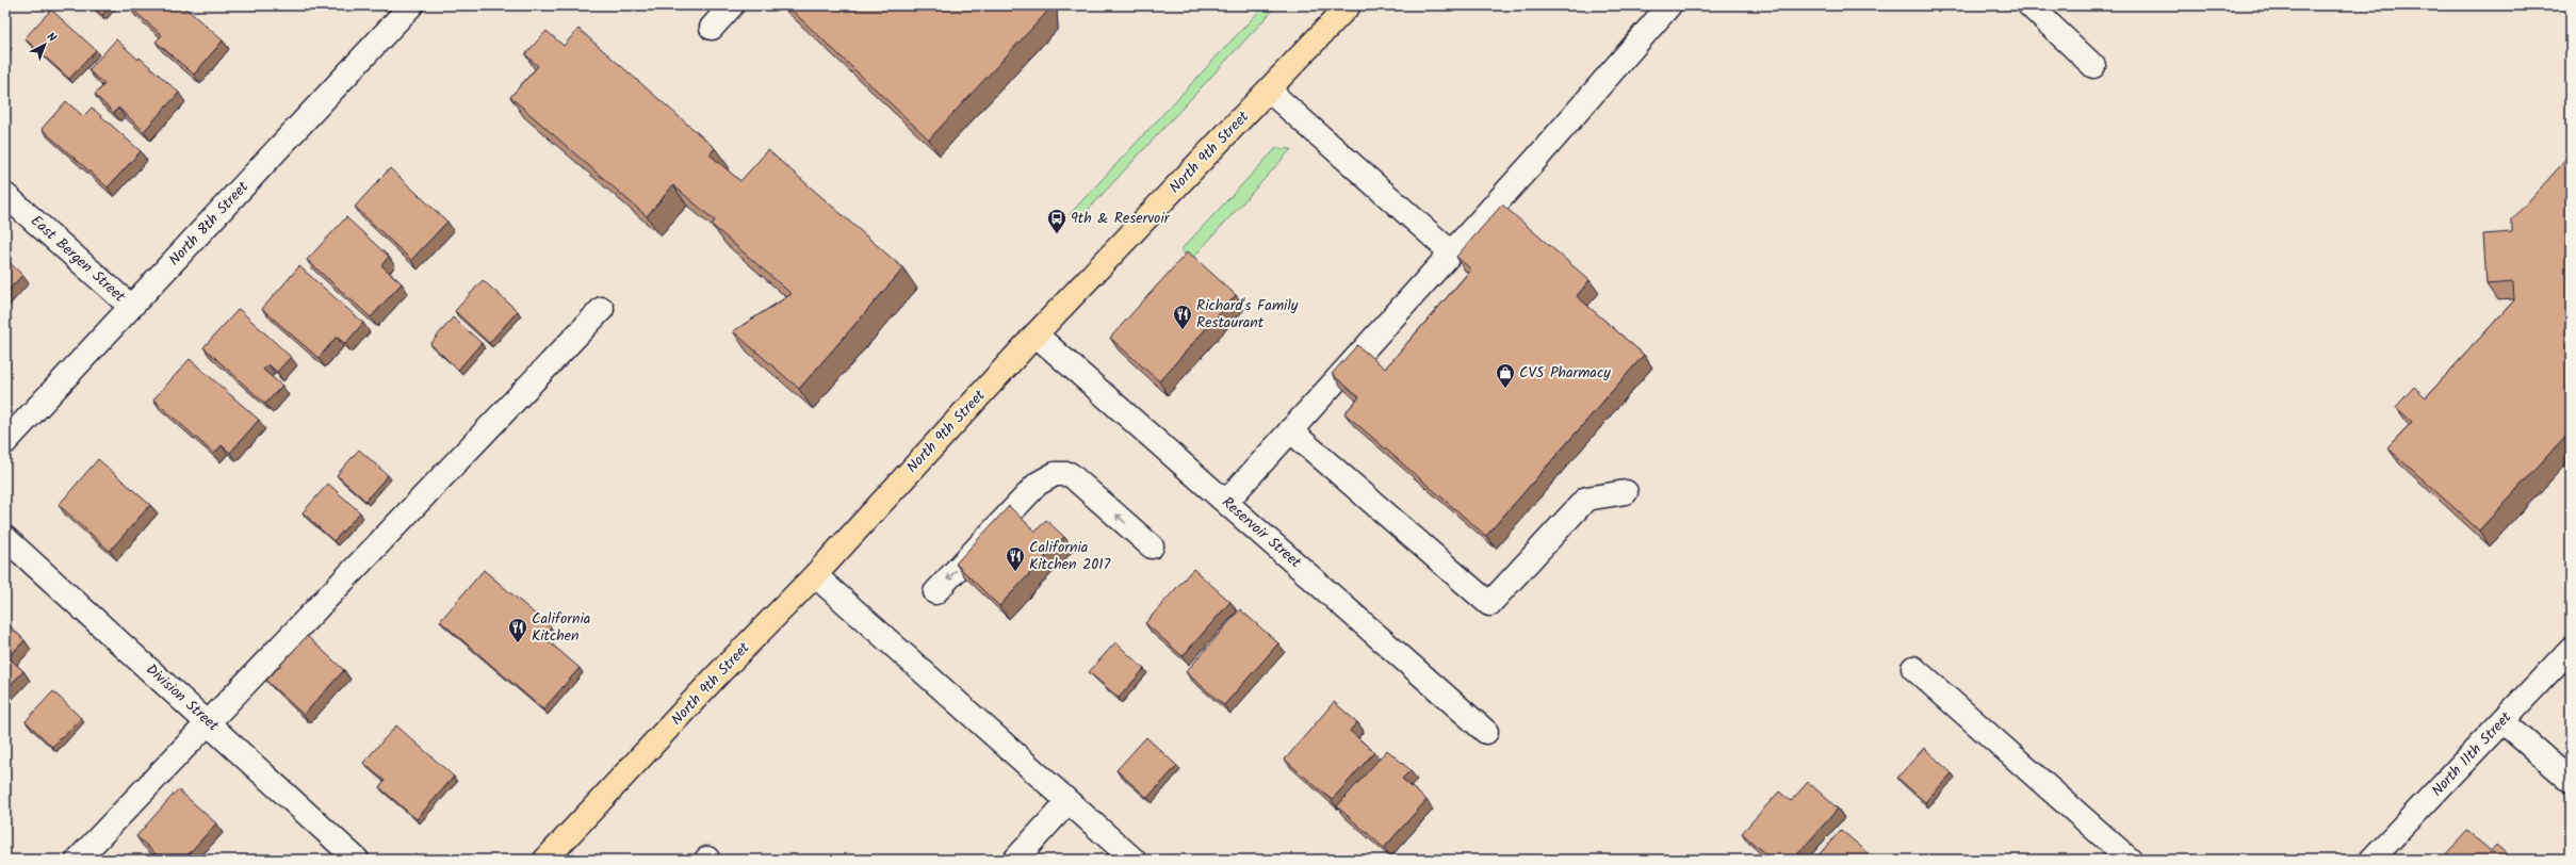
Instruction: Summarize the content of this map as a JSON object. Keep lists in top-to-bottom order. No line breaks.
{"streets":{"main road":["North 9th Street"],"street":["North 8th Street","East Bergen Street","Reservoir Street","Division Street","North 11th Street"]},"crossings":[["North 9th Street","Reservoir Street"],["North 8th Street","East Bergen Street"]],"places":{"bus stop":["9th & Reservoir"],"restaurant":["Richard's Family Restaurant","California Kitchen 2017","California Kitchen"],"shop":["CVS Pharmacy"]},"north":"top right"}
